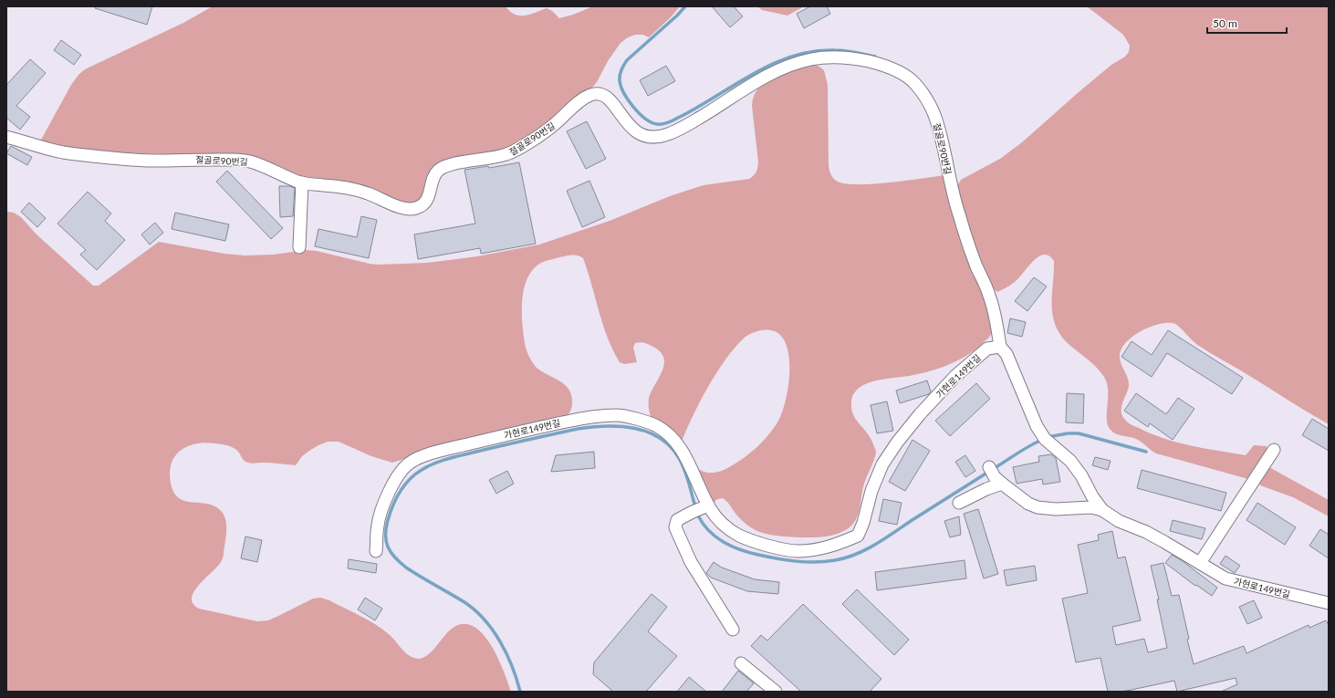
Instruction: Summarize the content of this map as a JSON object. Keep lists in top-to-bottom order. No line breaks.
{"streets":{"lane":["절골로90번길","가현로149번길"]},"crossings":[["절골로90번길","가현로149번길"]],"scale_bar":"50 m"}
